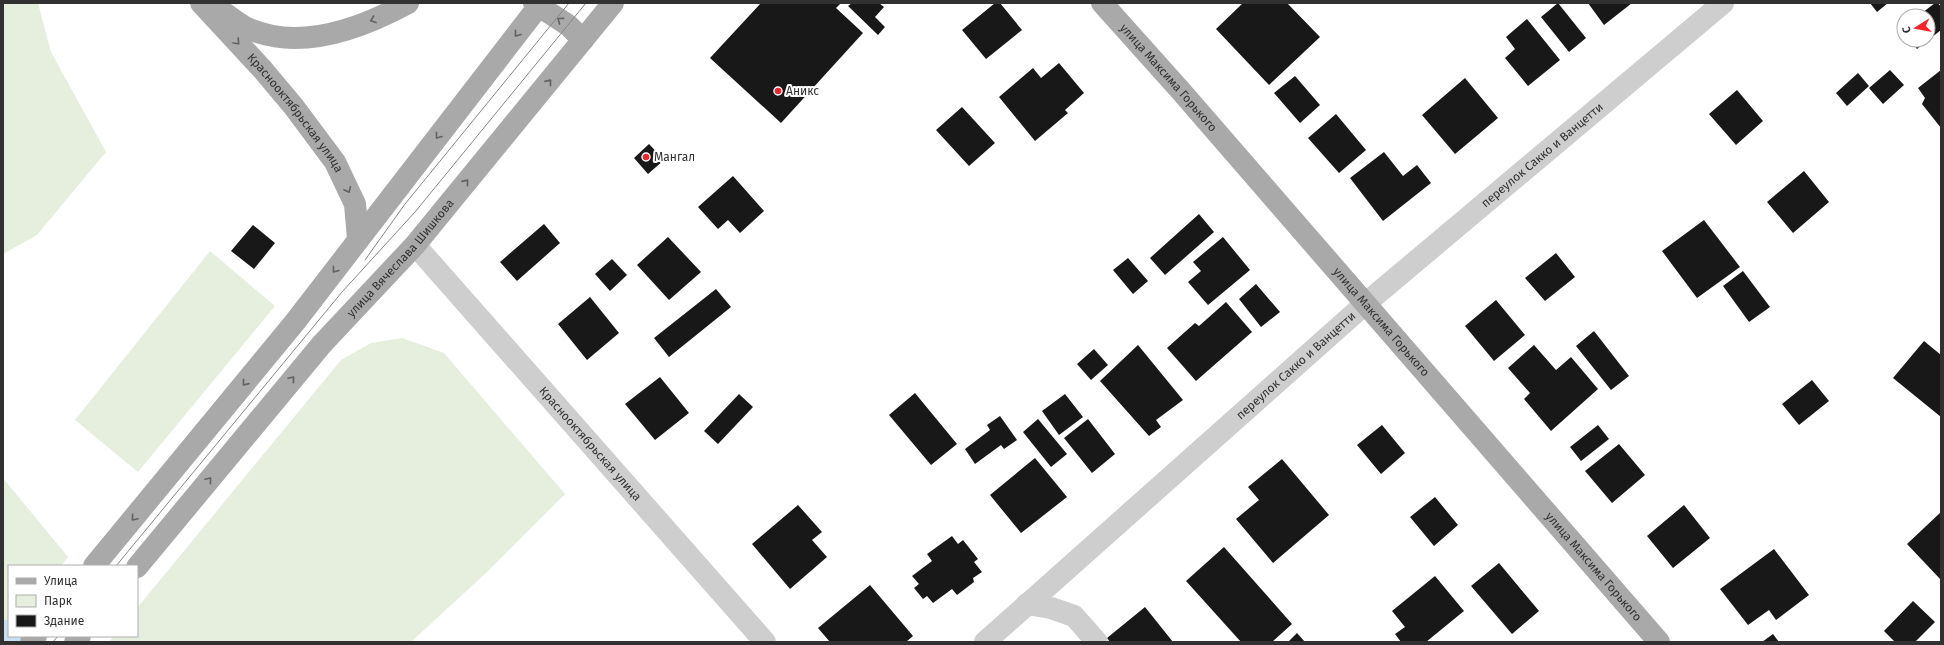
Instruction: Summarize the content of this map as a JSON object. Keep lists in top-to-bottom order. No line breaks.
{"streets":{"main road":["улица Максима Горького","Краснооктябрьская улица","улица Вячеслава Шишкова"],"street":["переулок Сакко и Ванцетти"]},"crossings":[["улица Максима Горького","переулок Сакко и Ванцетти"],["Краснооктябрьская улица","улица Вячеслава Шишкова"]],"places":["Аникс","Мангал"],"legend":["Улица","Парк","Здание"],"north":"left"}
